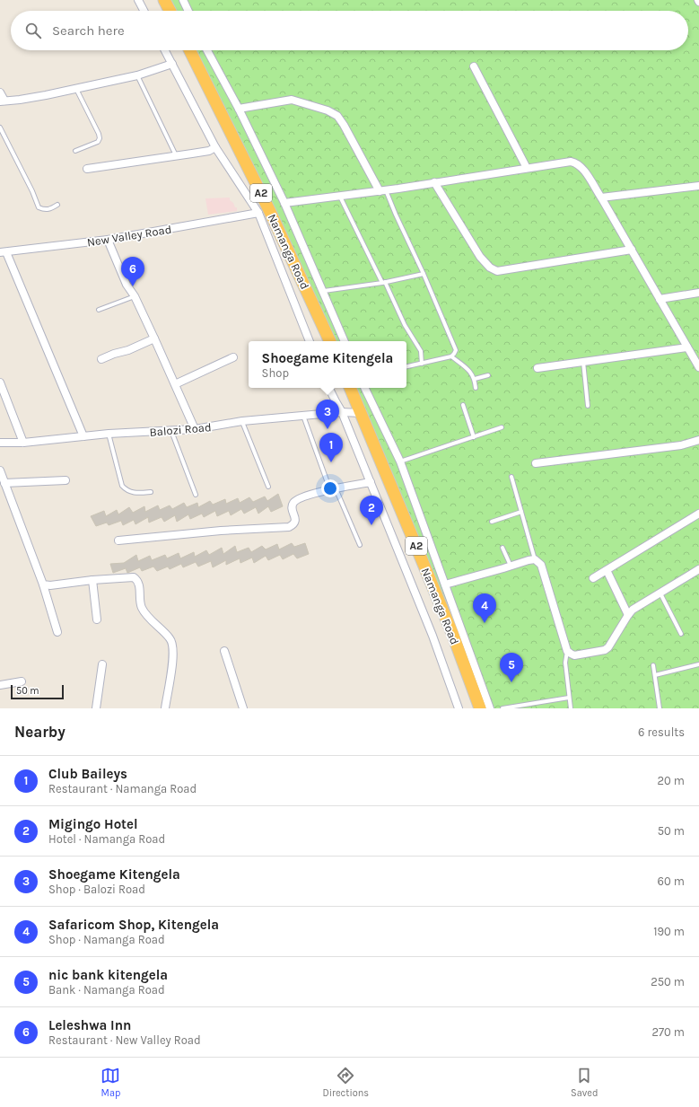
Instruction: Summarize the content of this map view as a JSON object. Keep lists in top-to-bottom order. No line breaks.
{"streets":{"highway":["A2","Namanga Road"],"street":["New Valley Road","Balozi Road"]},"crossings":[["Namanga Road","Balozi Road"]],"scale_bar":"50 m","page":{"search":"Search here","pins":["6","3","1","2","4","5"],"popup":["Shoegame Kitengela","Shop"],"scale":"50 m","heading":["Nearby","6 results"],"list":[{"mark":"1","name":"Club Baileys","note":"Restaurant · Namanga Road","value":"20 m"},{"mark":"2","name":"Migingo Hotel","note":"Hotel · Namanga Road","value":"50 m"},{"mark":"3","name":"Shoegame Kitengela","note":"Shop · Balozi Road","value":"60 m"},{"mark":"4","name":"Safaricom Shop, Kitengela","note":"Shop · Namanga Road","value":"190 m"},{"mark":"5","name":"nic bank kitengela","note":"Bank · Namanga Road","value":"250 m"},{"mark":"6","name":"Leleshwa Inn","note":"Restaurant · New Valley Road","value":"270 m"}],"nav":["Map","Directions","Saved"]}}
